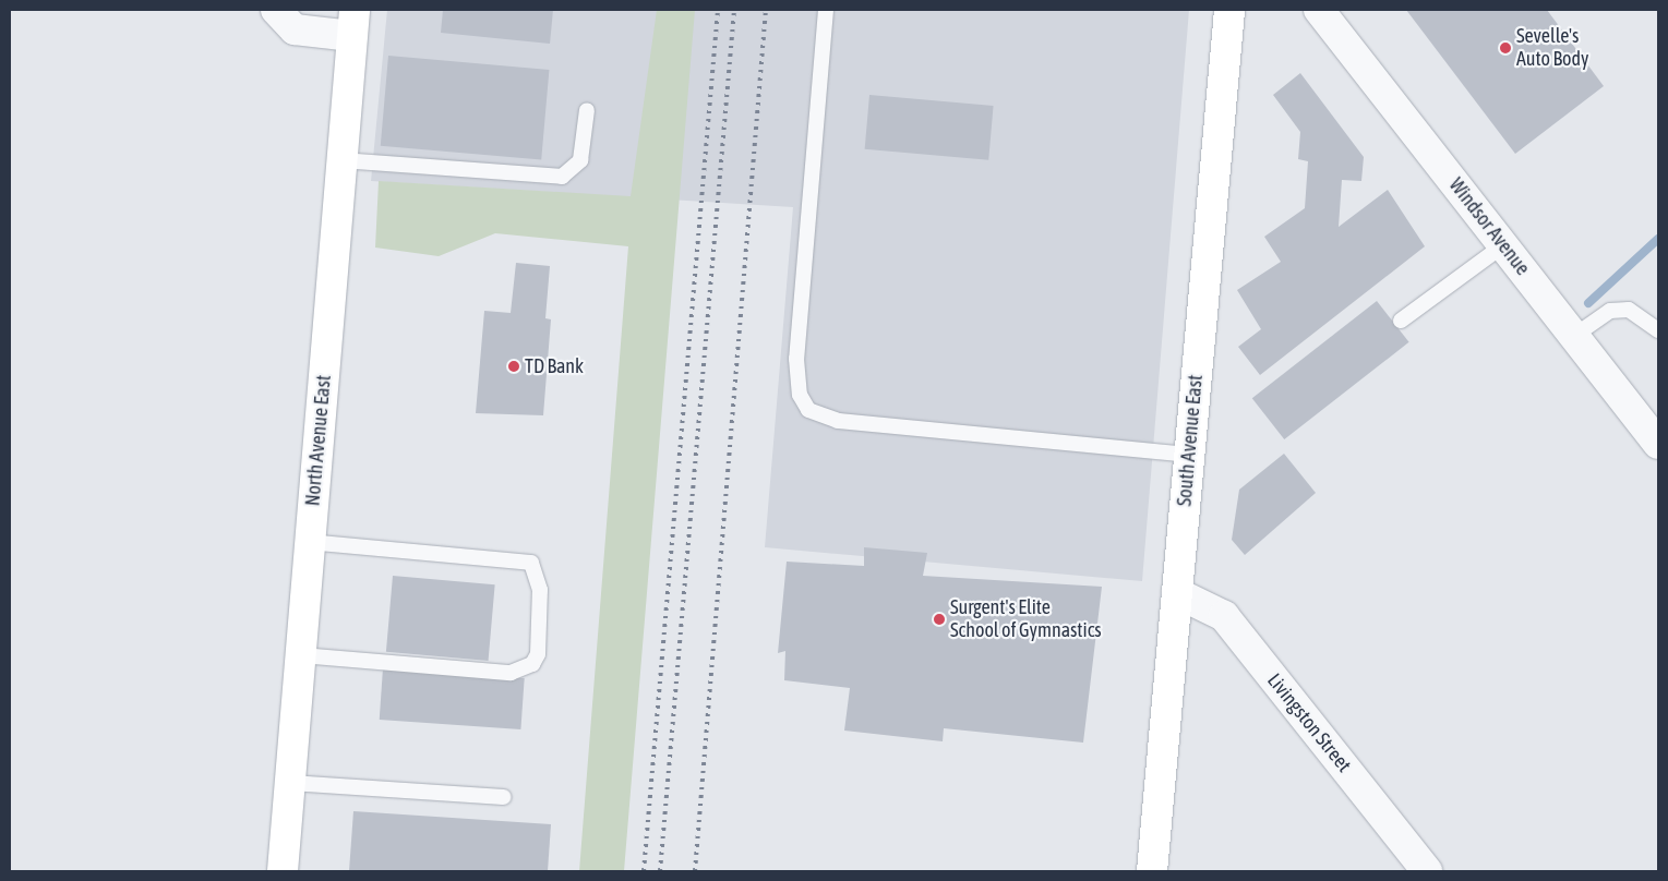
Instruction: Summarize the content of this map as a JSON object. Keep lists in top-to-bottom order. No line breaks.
{"streets":{"main road":["North Avenue East","South Avenue East"],"street":["Windsor Avenue","Livingston Street"]},"crossings":[["South Avenue East","Livingston Street"]],"places":["Sevelle's Auto Body","TD Bank","Surgent's Elite School of Gymnastics"]}
